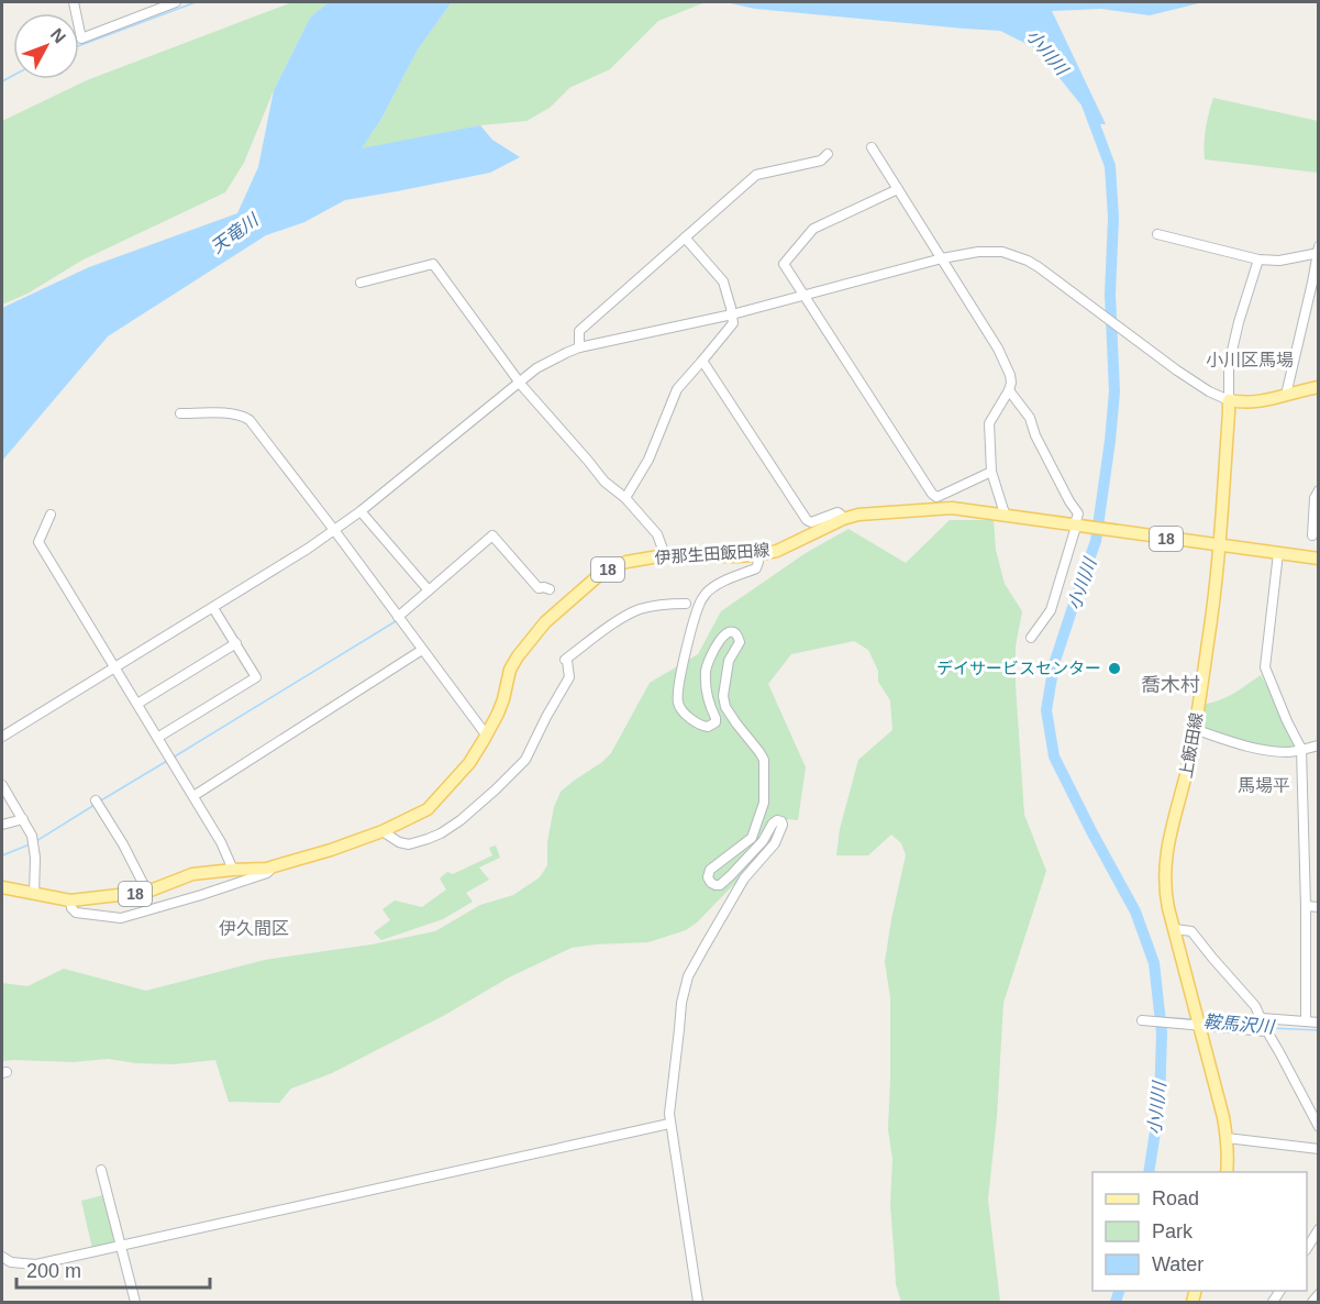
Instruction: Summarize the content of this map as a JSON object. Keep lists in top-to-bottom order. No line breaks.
{"streets":{"main road":["18","伊那生田飯田線","上飯田線"]},"crossings":[["伊那生田飯田線","上飯田線"]],"districts":["小川区馬場","喬木村","馬場平","伊久間区"],"water":["小川川","天竜川","鞍馬沢川"],"places":["デイサービスセンター"],"legend":["Road","Park","Water"],"scale_bar":"200 m","north":"top right"}
